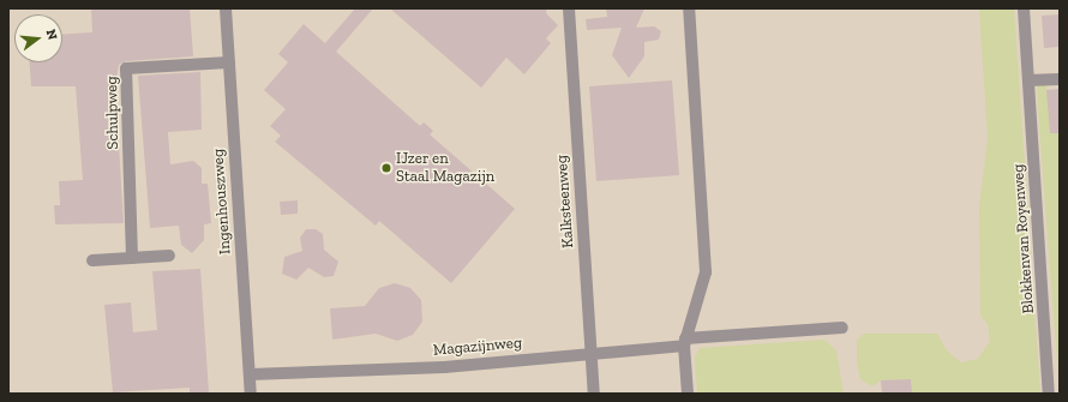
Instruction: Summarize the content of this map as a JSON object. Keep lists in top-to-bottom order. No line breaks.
{"streets":{"street":["Schulpweg","Ingenhouszweg","Kalksteenweg","Blokkenvan Royenweg","Magazijnweg"]},"crossings":[["Schulpweg","Ingenhouszweg"],["Ingenhouszweg","Magazijnweg"],["Kalksteenweg","Magazijnweg"]],"places":["IJzer en Staal Magazijn"],"north":"right"}
